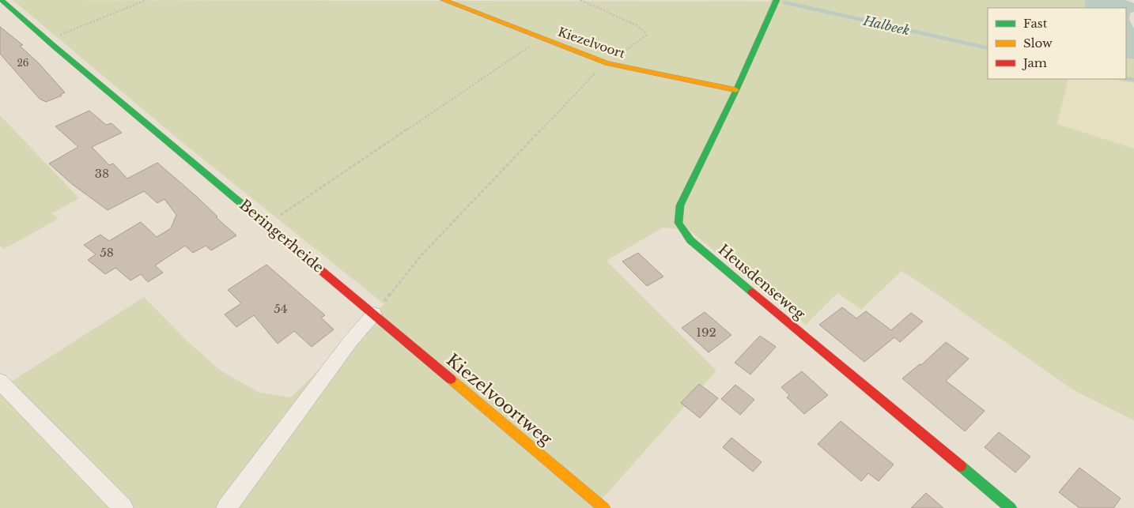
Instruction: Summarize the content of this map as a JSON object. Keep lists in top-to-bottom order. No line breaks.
{"streets":{"street":["Kiezelvoort","Beringerheide","Heusdenseweg","Kiezelvoortweg"]},"crossings":[["Kiezelvoort","Heusdenseweg"],["Beringerheide","Kiezelvoortweg"]],"water":["Halbeek"],"house_numbers":["26","38","58","54","192"],"legend":["Fast","Slow","Jam"]}
